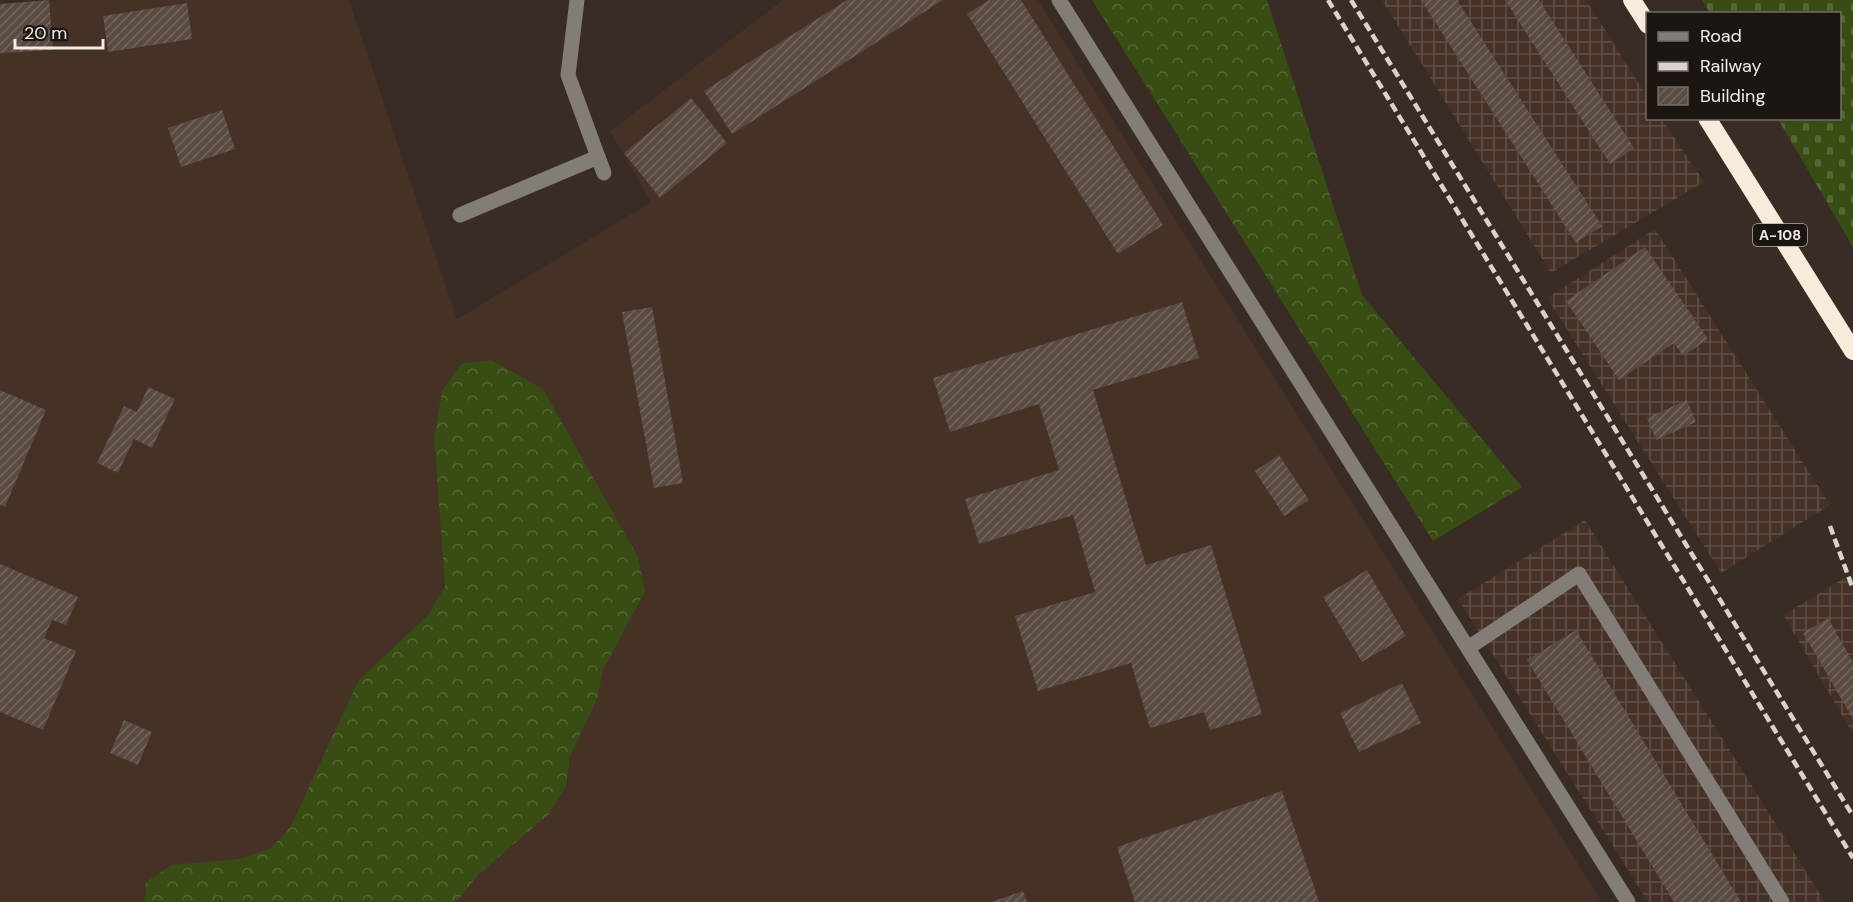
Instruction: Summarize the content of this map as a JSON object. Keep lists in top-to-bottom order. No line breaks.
{"streets":{"highway":["А-108"]},"legend":["Road","Railway","Building"],"scale_bar":"20 m"}
